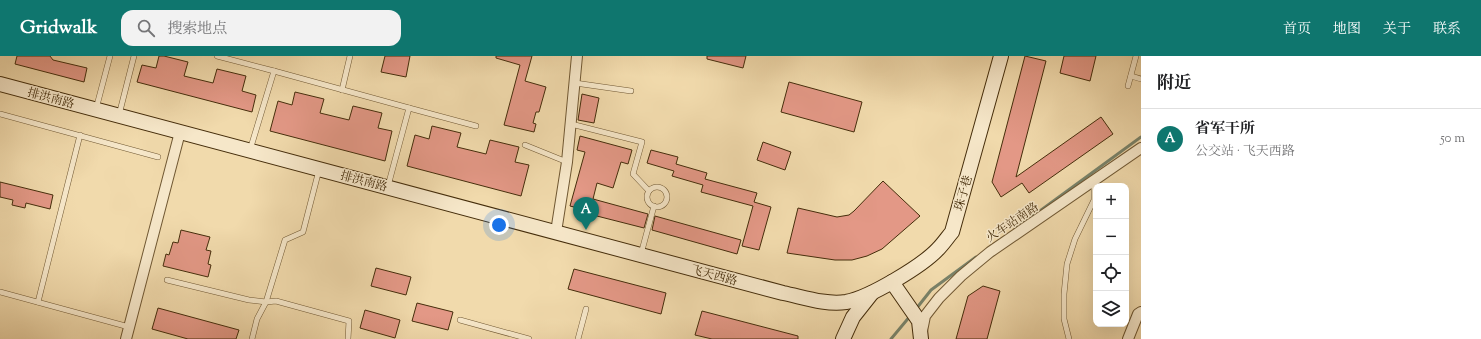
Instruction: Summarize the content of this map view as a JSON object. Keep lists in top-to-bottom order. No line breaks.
{"streets":{"street":["排洪南路","珠子巷","火车站南路","飞天西路"]},"crossings":[["排洪南路","飞天西路"],["珠子巷","飞天西路"]],"page":{"header":"Gridwalk","search":"搜索地点","nav":["首页","地图","关于","联系"],"heading":"附近","list":[{"mark":"A","name":"省军干所","note":"公交站 · 飞天西路","value":"50 m"}],"map_buttons":["+","−"],"pins":"A"}}
